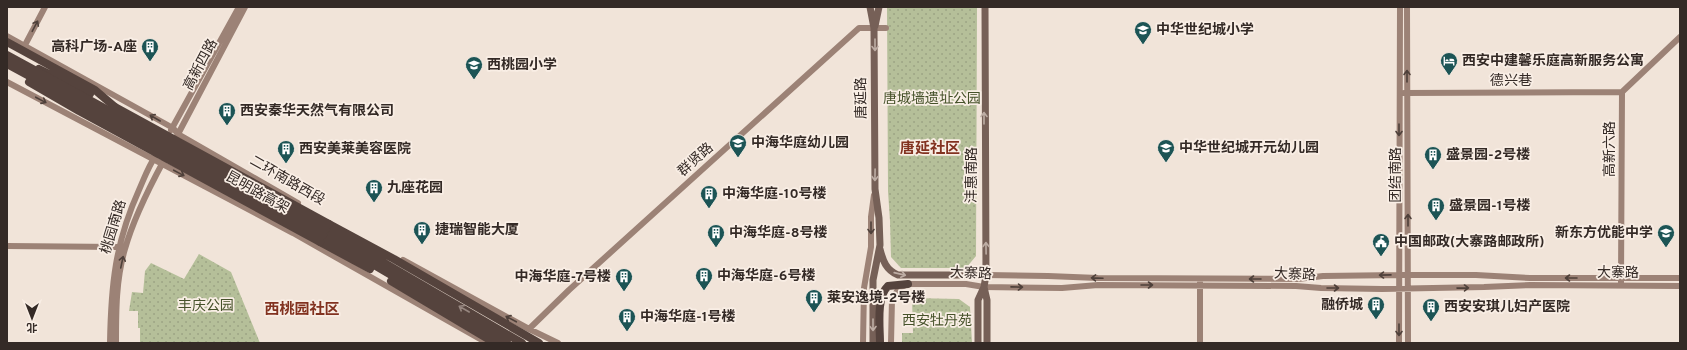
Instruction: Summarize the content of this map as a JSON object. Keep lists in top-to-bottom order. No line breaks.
{"streets":{"highway":["二环南路西段","昆明路高架"],"main road":["高新四路","德兴巷","唐延路","高新六路","群贤路","沣惠南路","团结南路","桃园南路","大寨路"]},"crossings":[["高新四路","二环南路西段"],["高新四路","桃园南路"],["德兴巷","高新六路"],["德兴巷","团结南路"],["唐延路","群贤路"],["高新六路","大寨路"],["群贤路","二环南路西段"],["沣惠南路","大寨路"],["团结南路","大寨路"],["二环南路西段","桃园南路"]],"one_way":["唐延路","沣惠南路"],"districts":["唐延社区","西桃园社区"],"parks":["唐城墙遗址公园","丰庆公园","西安牡丹苑"],"places":{"school or university":["中华世纪城小学","西桃园小学","中海华庭幼儿园","中华世纪城开元幼儿园","新东方优能中学"],"building":["高科广场-A座","西安秦华天然气有限公司","西安美莱美容医院","盛景园-2号楼","九座花园","中海华庭-10号楼","盛景园-1号楼","捷瑞智能大厦","中海华庭-8号楼","中海华庭-6号楼","中海华庭-7号楼","莱安逸境-2号楼","融侨城","西安安琪儿妇产医院","中海华庭-1号楼"],"hotel":["西安中建馨乐庭高新服务公寓"],"public building":["中国邮政(大寨路邮政所)"]},"north":"bottom"}
